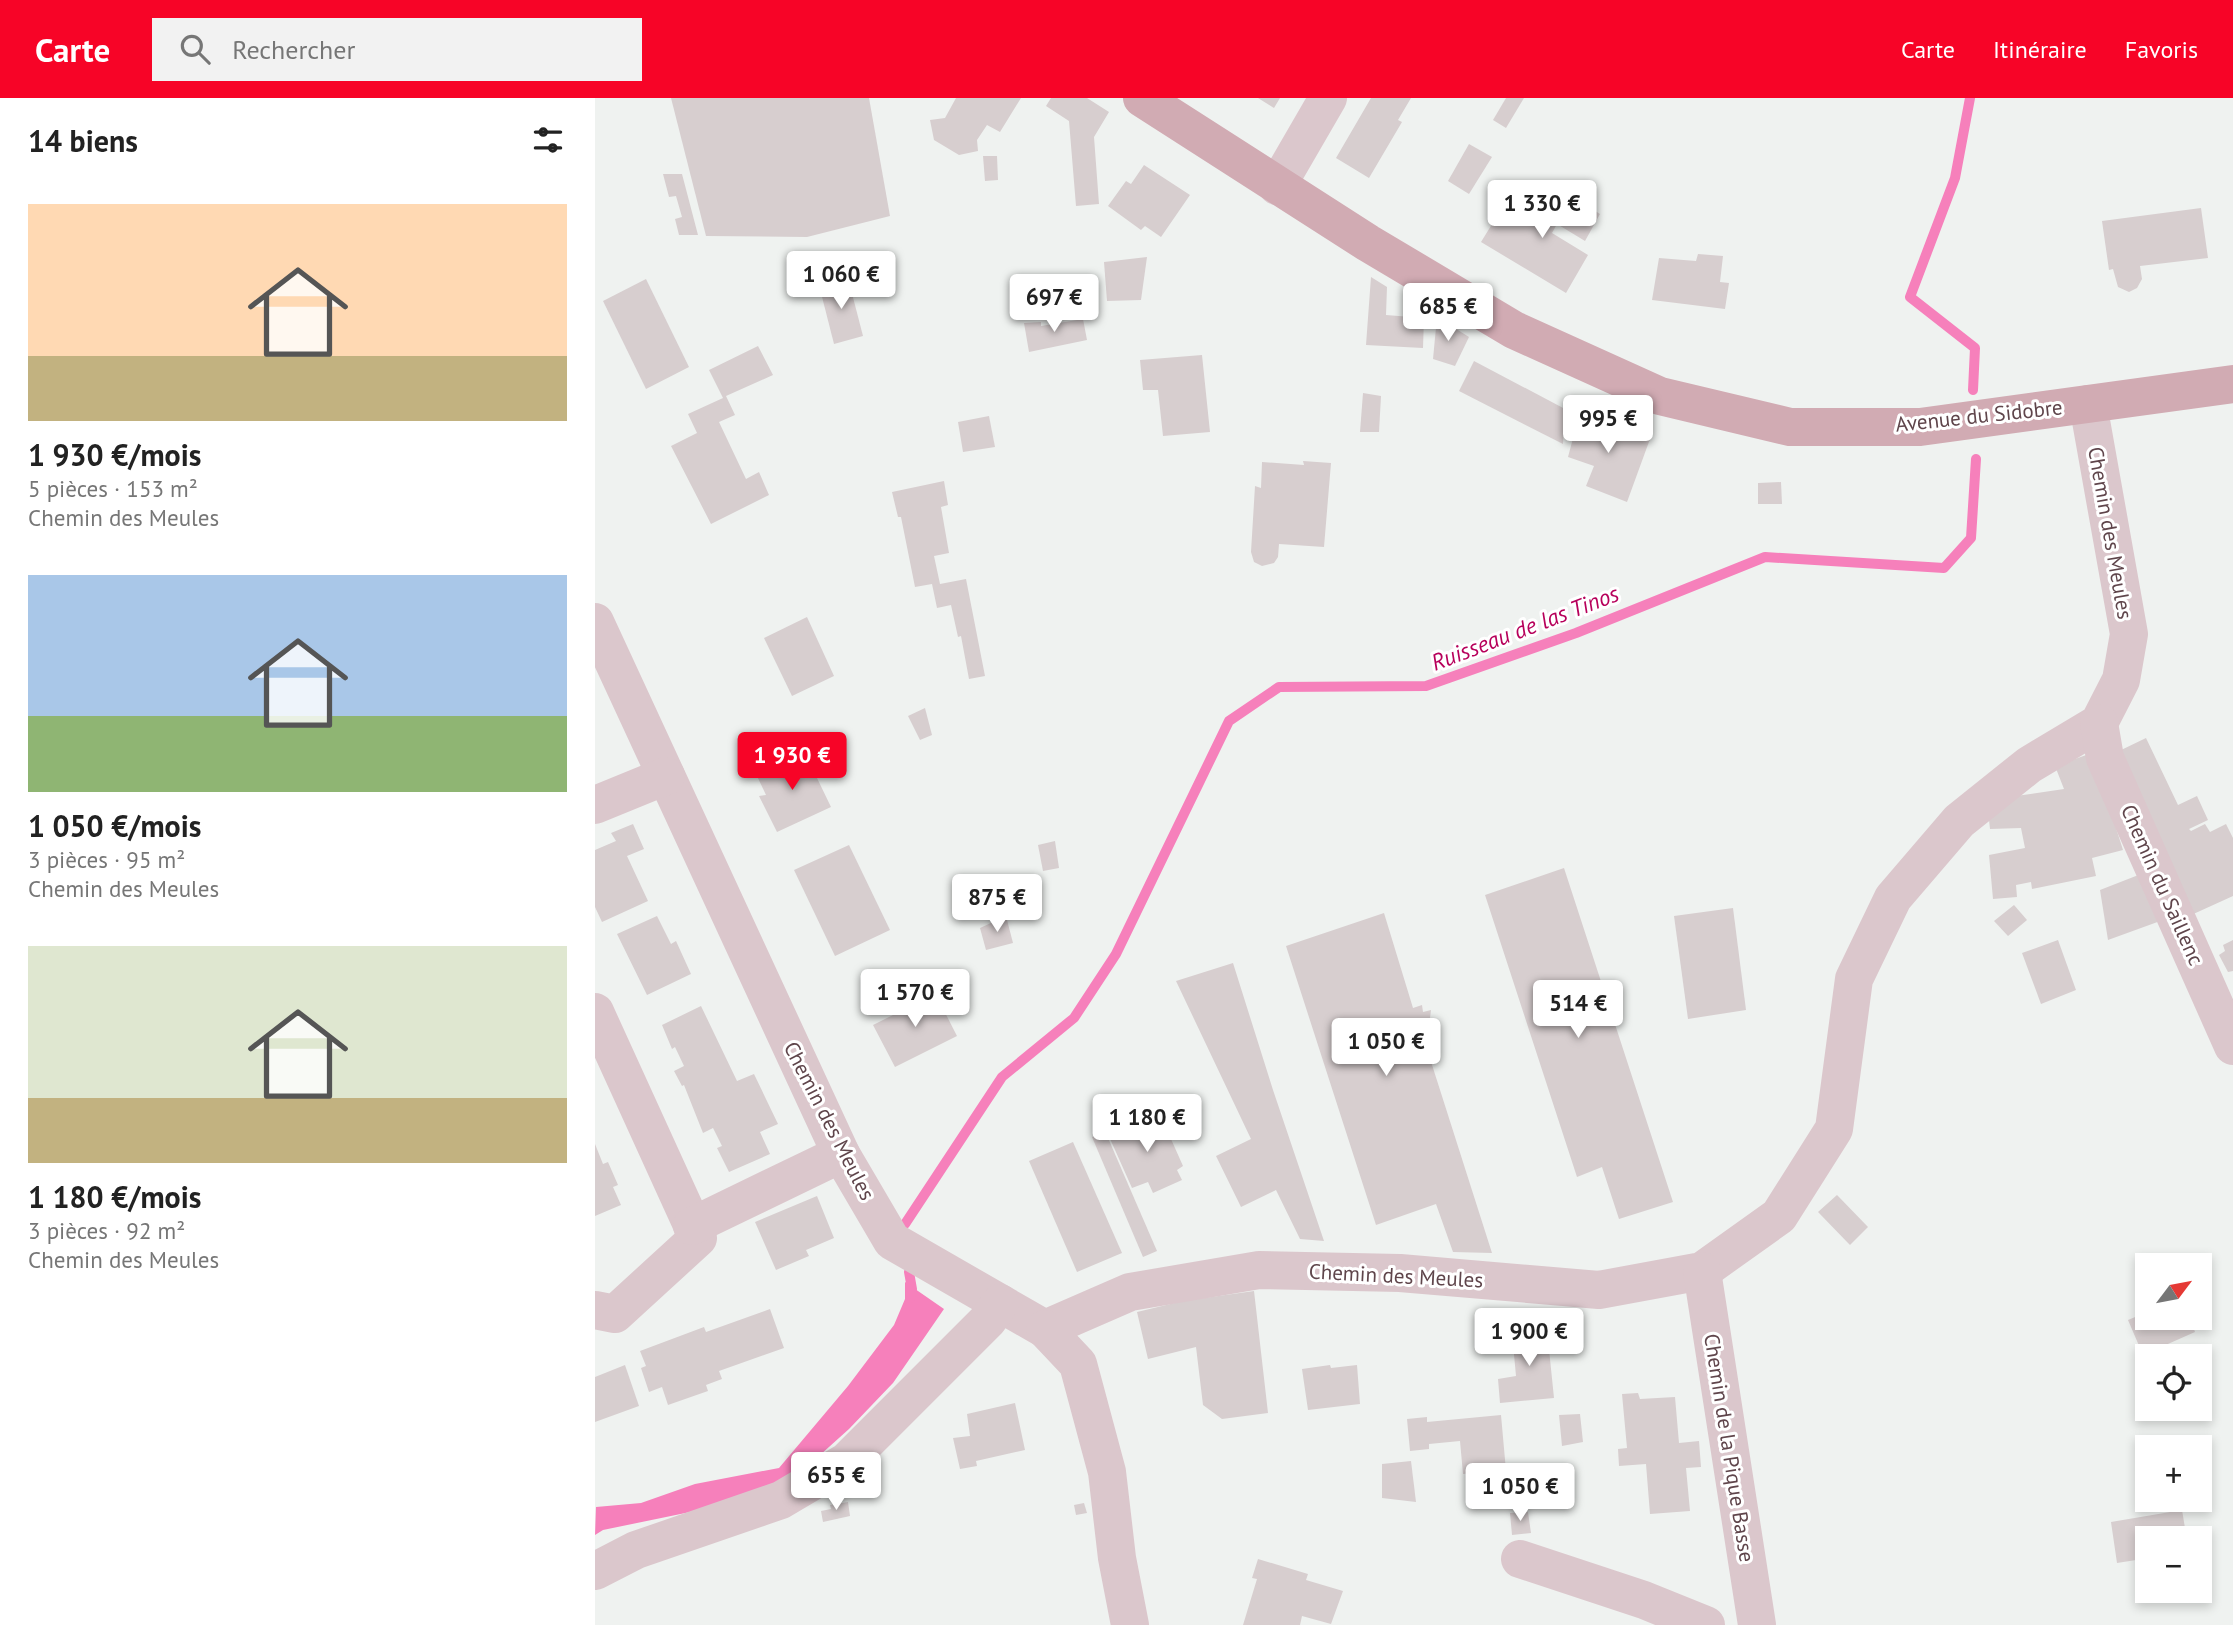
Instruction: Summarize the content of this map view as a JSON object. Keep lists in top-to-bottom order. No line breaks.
{"streets":{"main road":["Avenue du Sidobre"],"street":["Chemin des Meules","Chemin du Saillenc","Chemin de la Pique Basse"]},"crossings":[["Avenue du Sidobre","Chemin des Meules"],["Chemin des Meules","Chemin du Saillenc"],["Chemin des Meules","Chemin de la Pique Basse"]],"water":["Ruisseau de las Tinos"],"north":"top right","page":{"header":"Carte","search":"Rechercher","nav":["Carte","Itinéraire","Favoris"],"heading":"14 biens","price":["1 330 €","1 060 €","697 €","685 €","995 €","1 930 €","875 €","1 570 €","514 €","1 050 €","1 180 €","1 900 €","655 €","1 050 €"],"list":[{"name":"1 930 €/mois","note":"5 pièces · 153 m² · Chemin des Meules"},{"name":"1 050 €/mois","note":"3 pièces · 95 m² · Chemin des Meules"},{"name":"1 180 €/mois","note":"3 pièces · 92 m² · Chemin des Meules"}],"map_buttons":["+","−"]}}
